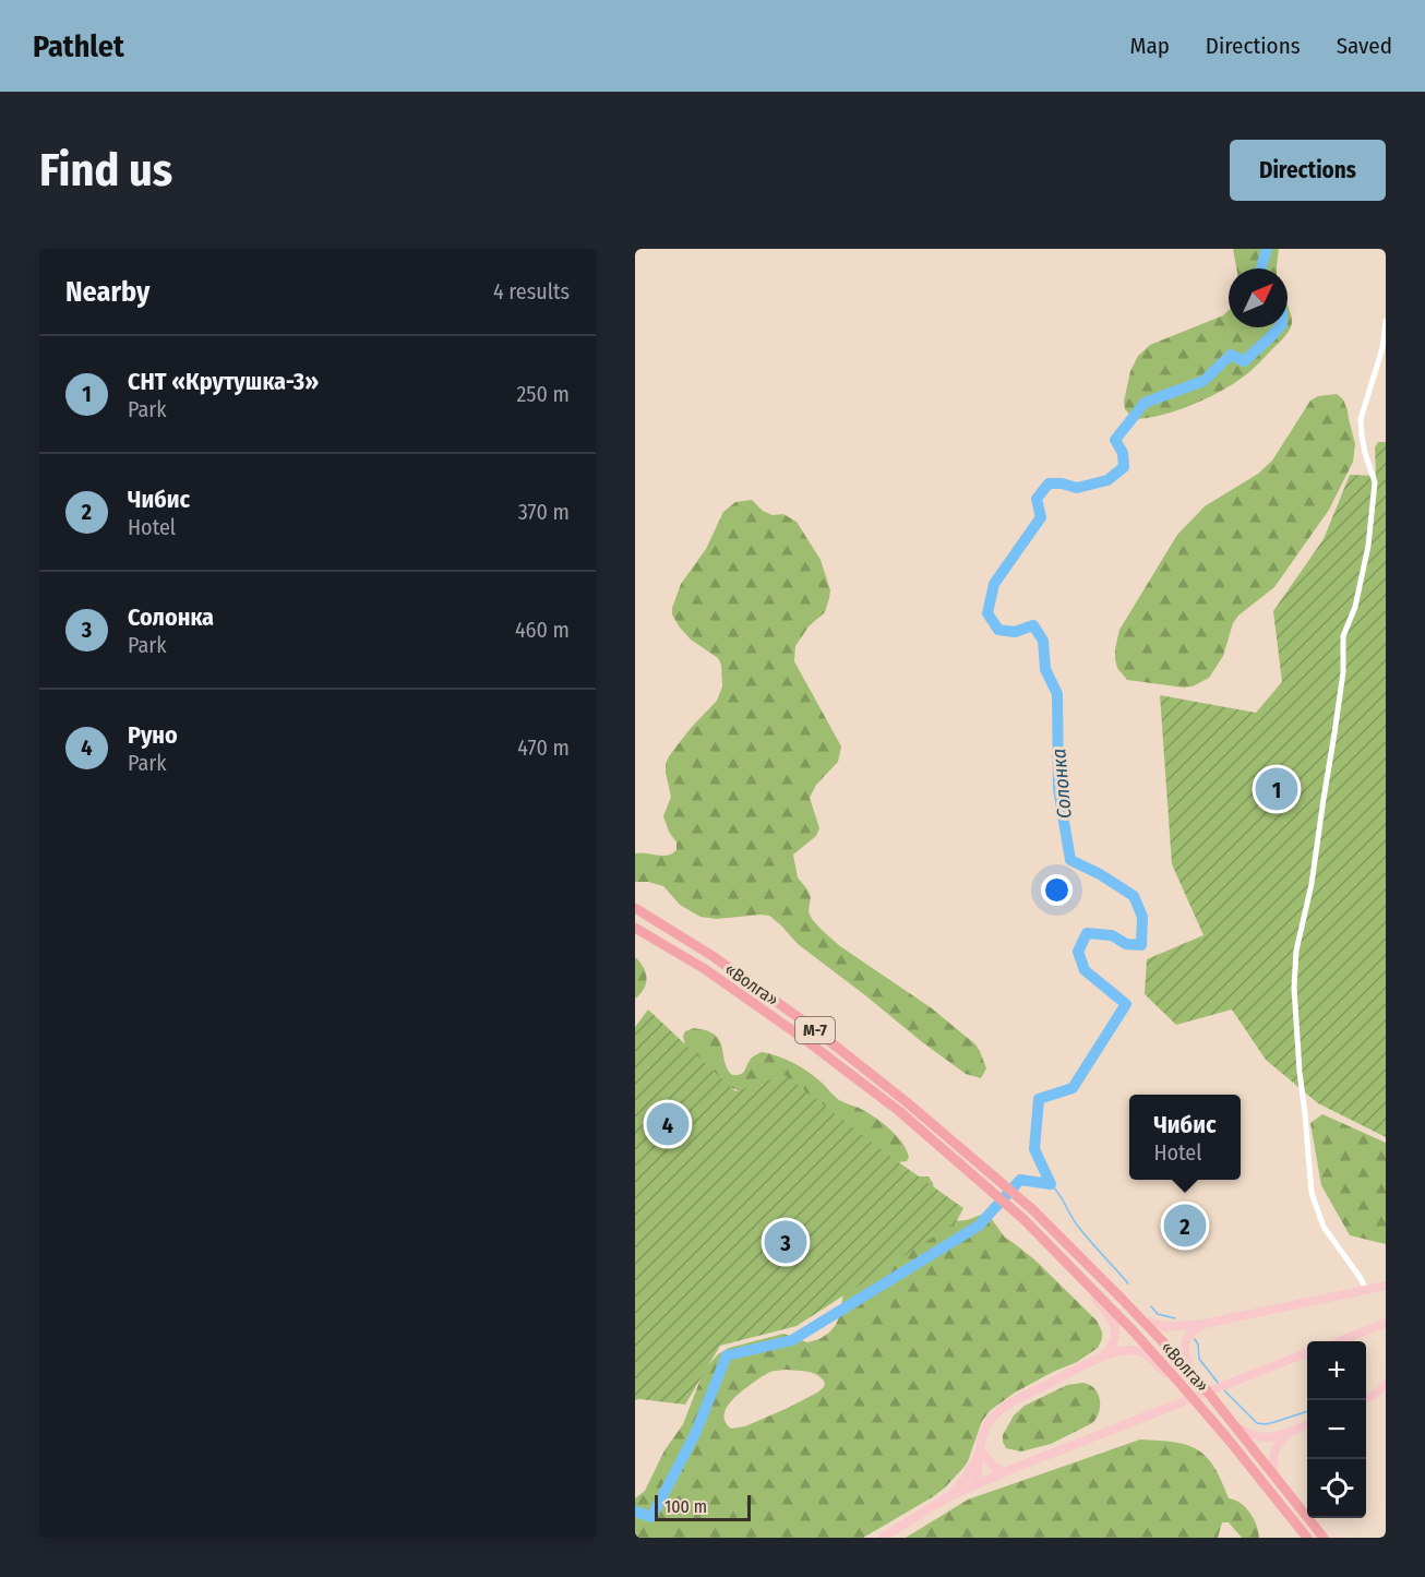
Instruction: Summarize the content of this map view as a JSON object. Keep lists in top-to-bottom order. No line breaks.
{"streets":{"highway":["«Волга»","М-7"]},"water":["Солонка"],"scale_bar":"100 m","north":"top right","page":{"header":"Pathlet","nav":["Map","Directions","Saved"],"buttons":"Directions","title":"Find us","heading":["Nearby","4 results"],"list":[{"mark":"1","name":"СНТ «Крутушка-3»","note":"Park","value":"250 m"},{"mark":"2","name":"Чибис","note":"Hotel","value":"370 m"},{"mark":"3","name":"Солонка","note":"Park","value":"460 m"},{"mark":"4","name":"Руно","note":"Park","value":"470 m"}],"pins":["1","4","2","3"],"popup":["Чибис","Hotel"],"map_buttons":["+","−"],"scale":"100 m"}}
